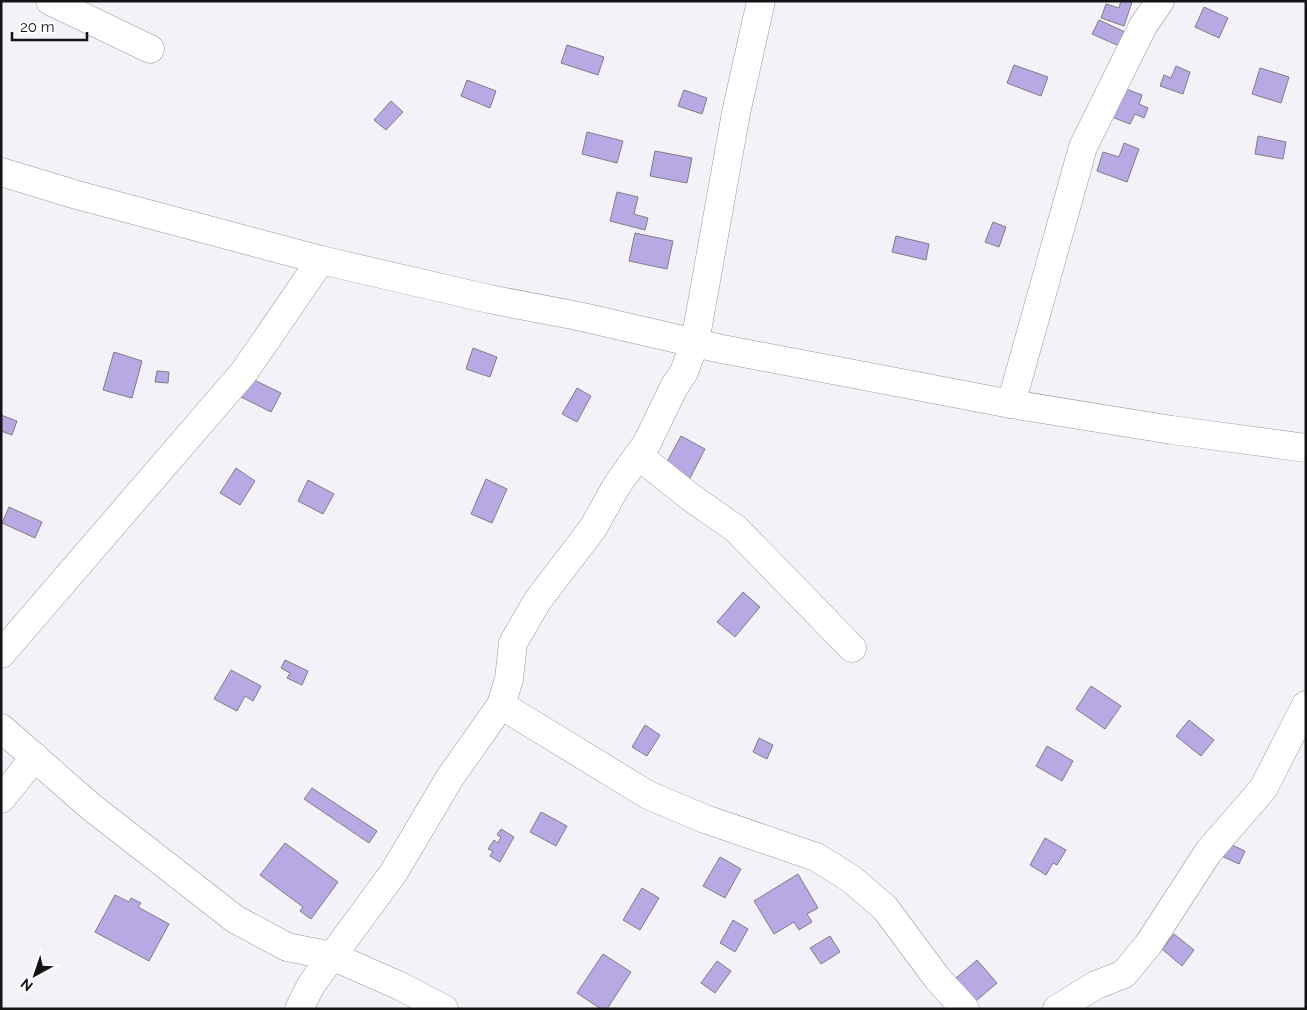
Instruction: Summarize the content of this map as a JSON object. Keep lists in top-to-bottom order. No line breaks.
{"scale_bar":"20 m","north":"bottom left"}
